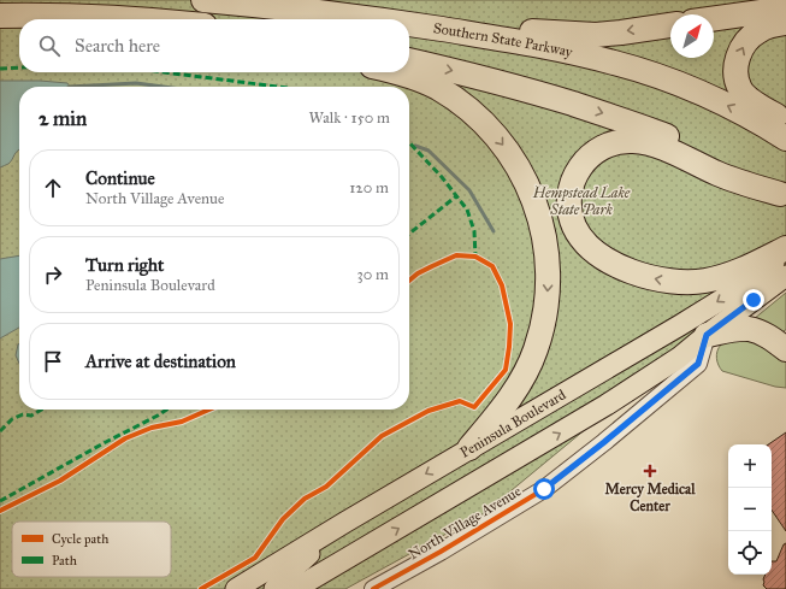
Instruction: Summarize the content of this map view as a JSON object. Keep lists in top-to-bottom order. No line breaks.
{"streets":{"highway":["Southern State Parkway"],"main road":["Peninsula Boulevard"],"street":["North Village Avenue"]},"parks":["Hempstead Lake State Park"],"places":{"health":["Mercy Medical Center"]},"legend":["Cycle path","Path"],"north":"top right","page":{"search":"Search here","heading":["2 min","Walk · 150 m"],"list":[["Continue","North Village Avenue","120 m"],["Turn right","Peninsula Boulevard","30 m"],"Arrive at destination"],"map_buttons":["+","−"]}}
